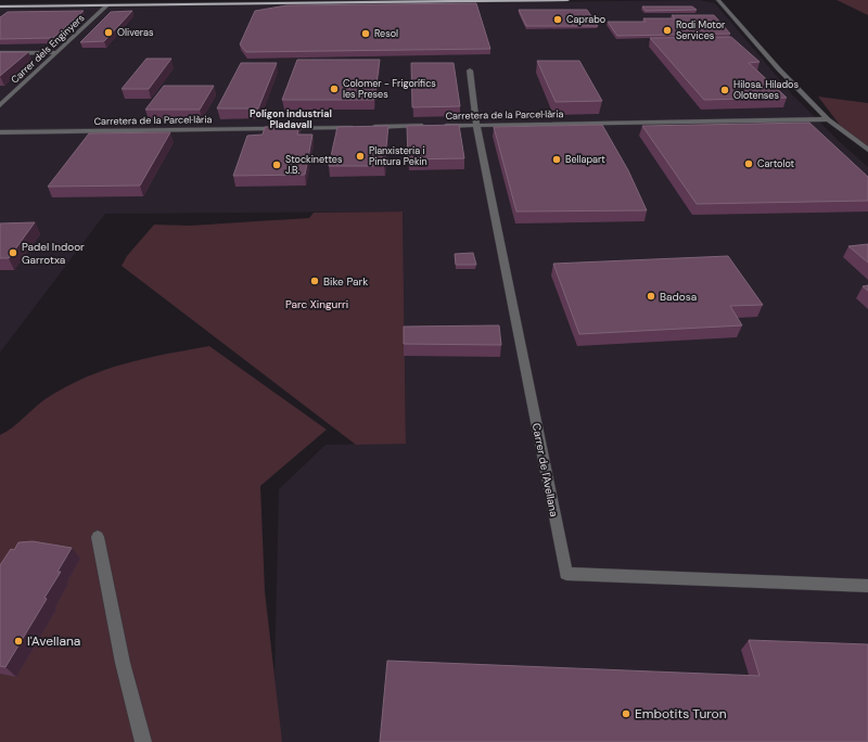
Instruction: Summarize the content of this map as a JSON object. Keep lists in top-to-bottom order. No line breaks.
{"streets":{"street":["Carrer dels Enginyers","Carretera de la Parcel·lària","Carrer de l'Avellana"]},"crossings":[["Carretera de la Parcel·lària","Carrer de l'Avellana"]],"districts":["Polígon industrial Pladavall"],"parks":["Parc Xingurri"],"places":["Caprabo","Rodi Motor Services","Oliveras","Resol","Colomer - Frigorífics les Preses","Hilosa. Hilados Olotenses","Planxisteria i Pintura Pekin","Bellapart","Cartolot","Stockinettes J.B.","Padel Indoor Garrotxa","Bike Park","Badosa","l'Avellana","Embotits Turon"]}
